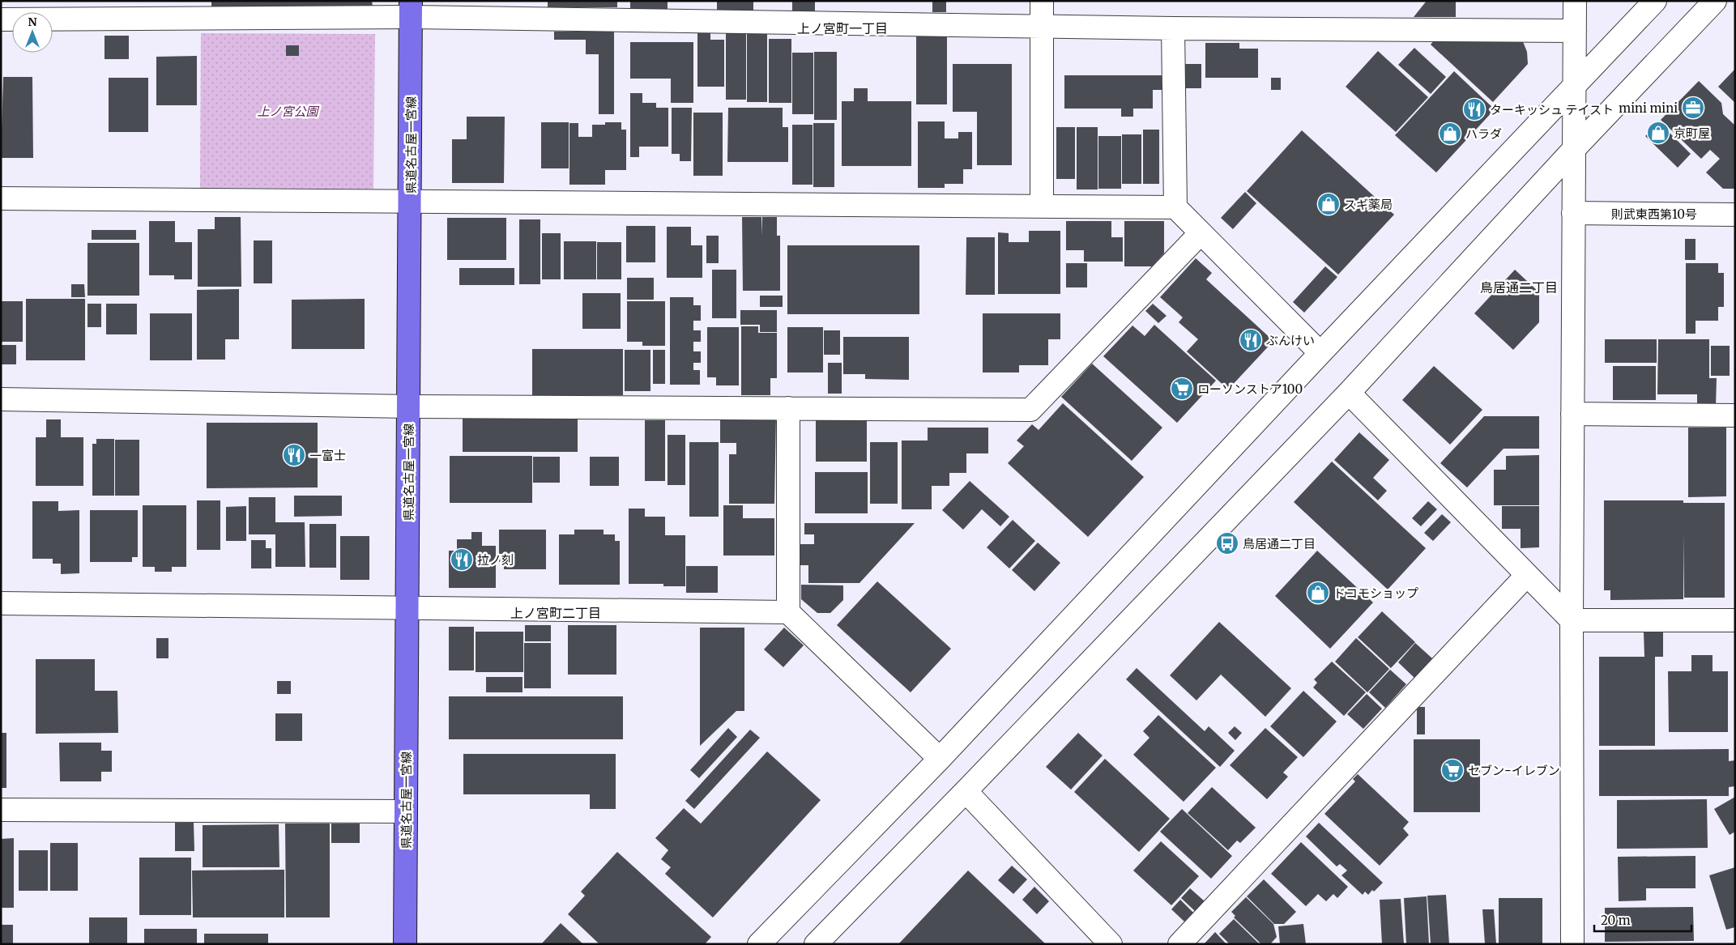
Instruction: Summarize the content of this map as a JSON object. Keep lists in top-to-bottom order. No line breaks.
{"streets":{"main road":["県道名古屋一宮線"],"street":["則武東西第10号"]},"districts":["上ノ宮町一丁目","鳥居通二丁目","上ノ宮町二丁目"],"parks":["上ノ宮公園"],"places":{"office":["mini mini"],"restaurant":["ターキッシュ テイスト","ぶんけい","一富士","拉ノ刻"],"shop":["京町屋","ハラダ","スギ薬局","ドコモショップ"],"supermarket":["ローソンストア100","セブン-イレブン"],"bus stop":["鳥居通二丁目"]},"scale_bar":"20 m","north":"top"}
